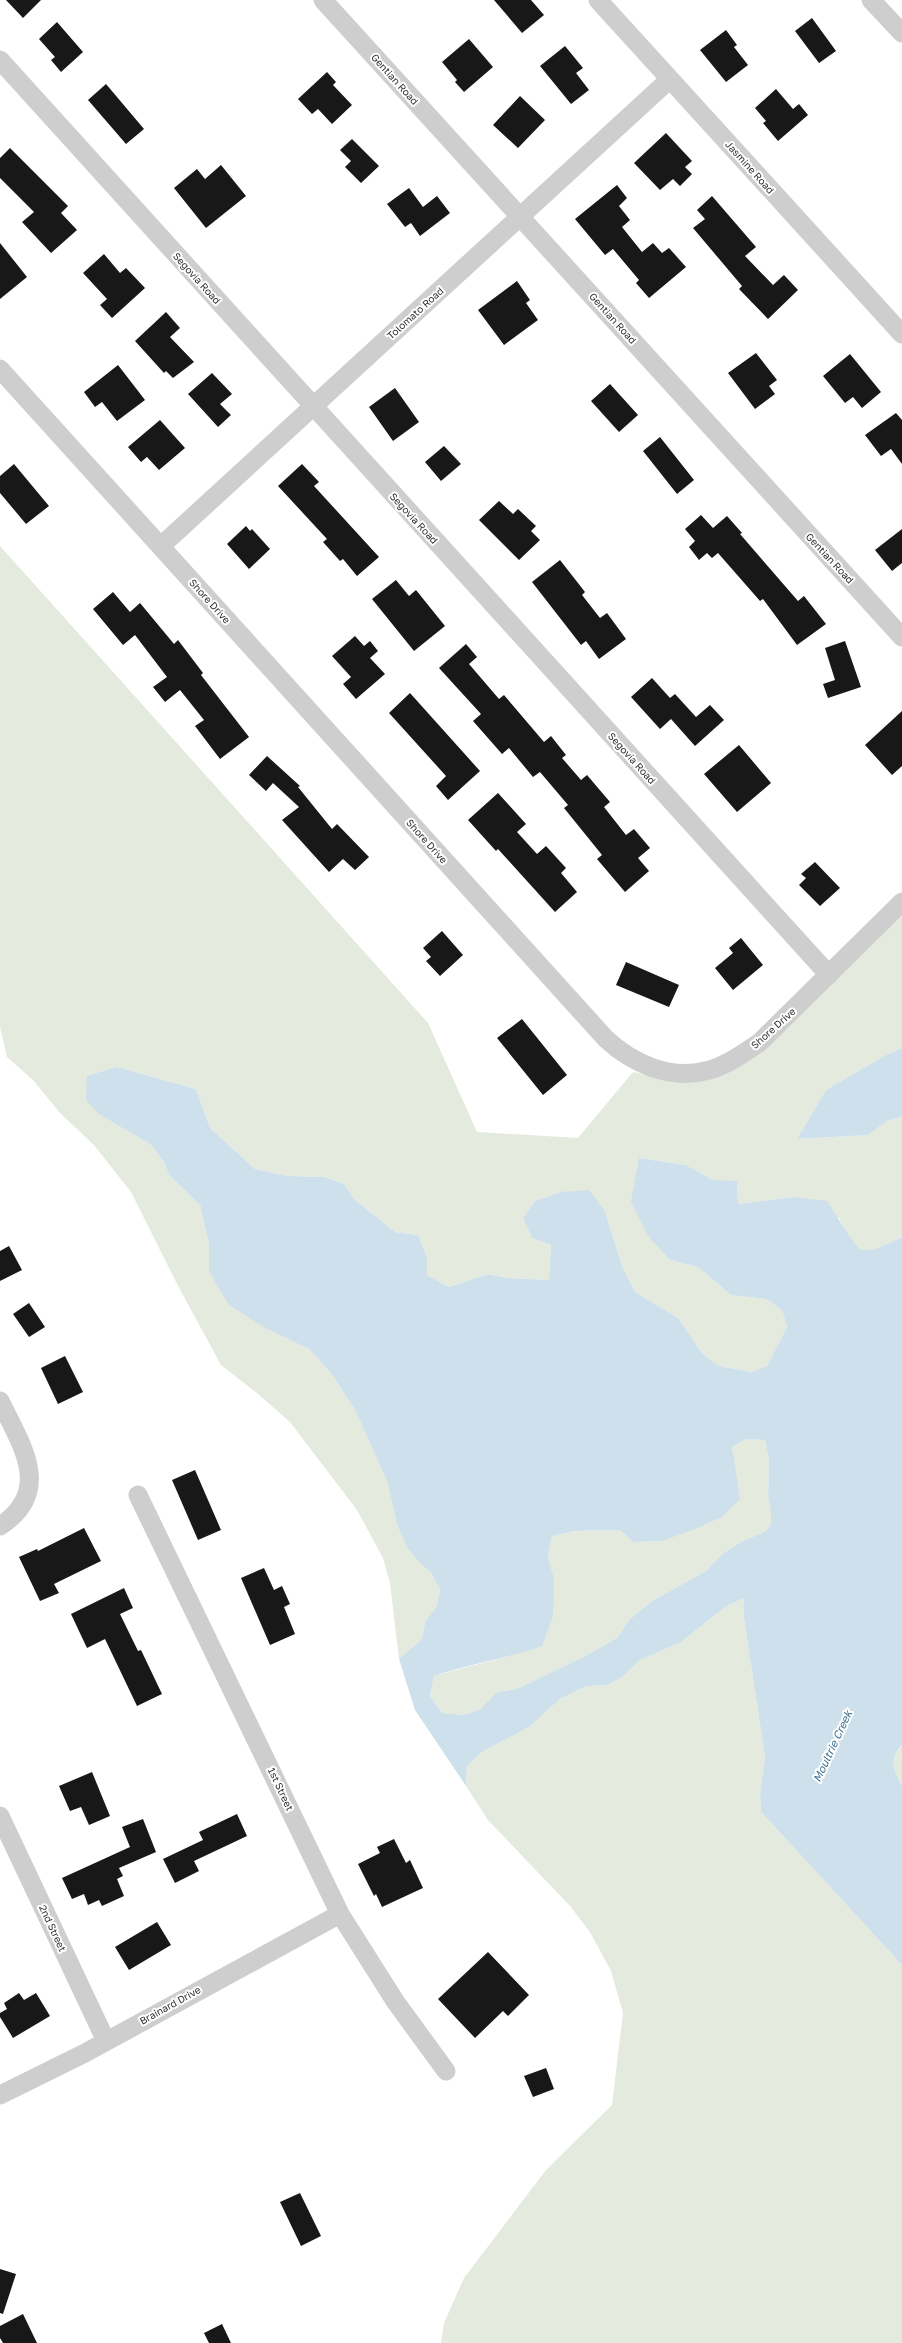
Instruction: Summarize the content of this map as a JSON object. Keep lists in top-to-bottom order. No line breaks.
{"streets":{"street":["Gentian Road","Jasmine Road","Segovia Road","Tolomato Road","Shore Drive","1st Street","2nd Street","Brainard Drive"]},"crossings":[["Gentian Road","Tolomato Road"],["Jasmine Road","Tolomato Road"],["Segovia Road","Tolomato Road"],["Segovia Road","Shore Drive"],["Tolomato Road","Shore Drive"],["1st Street","Brainard Drive"],["2nd Street","Brainard Drive"]],"water":["Moultrie Creek"]}
